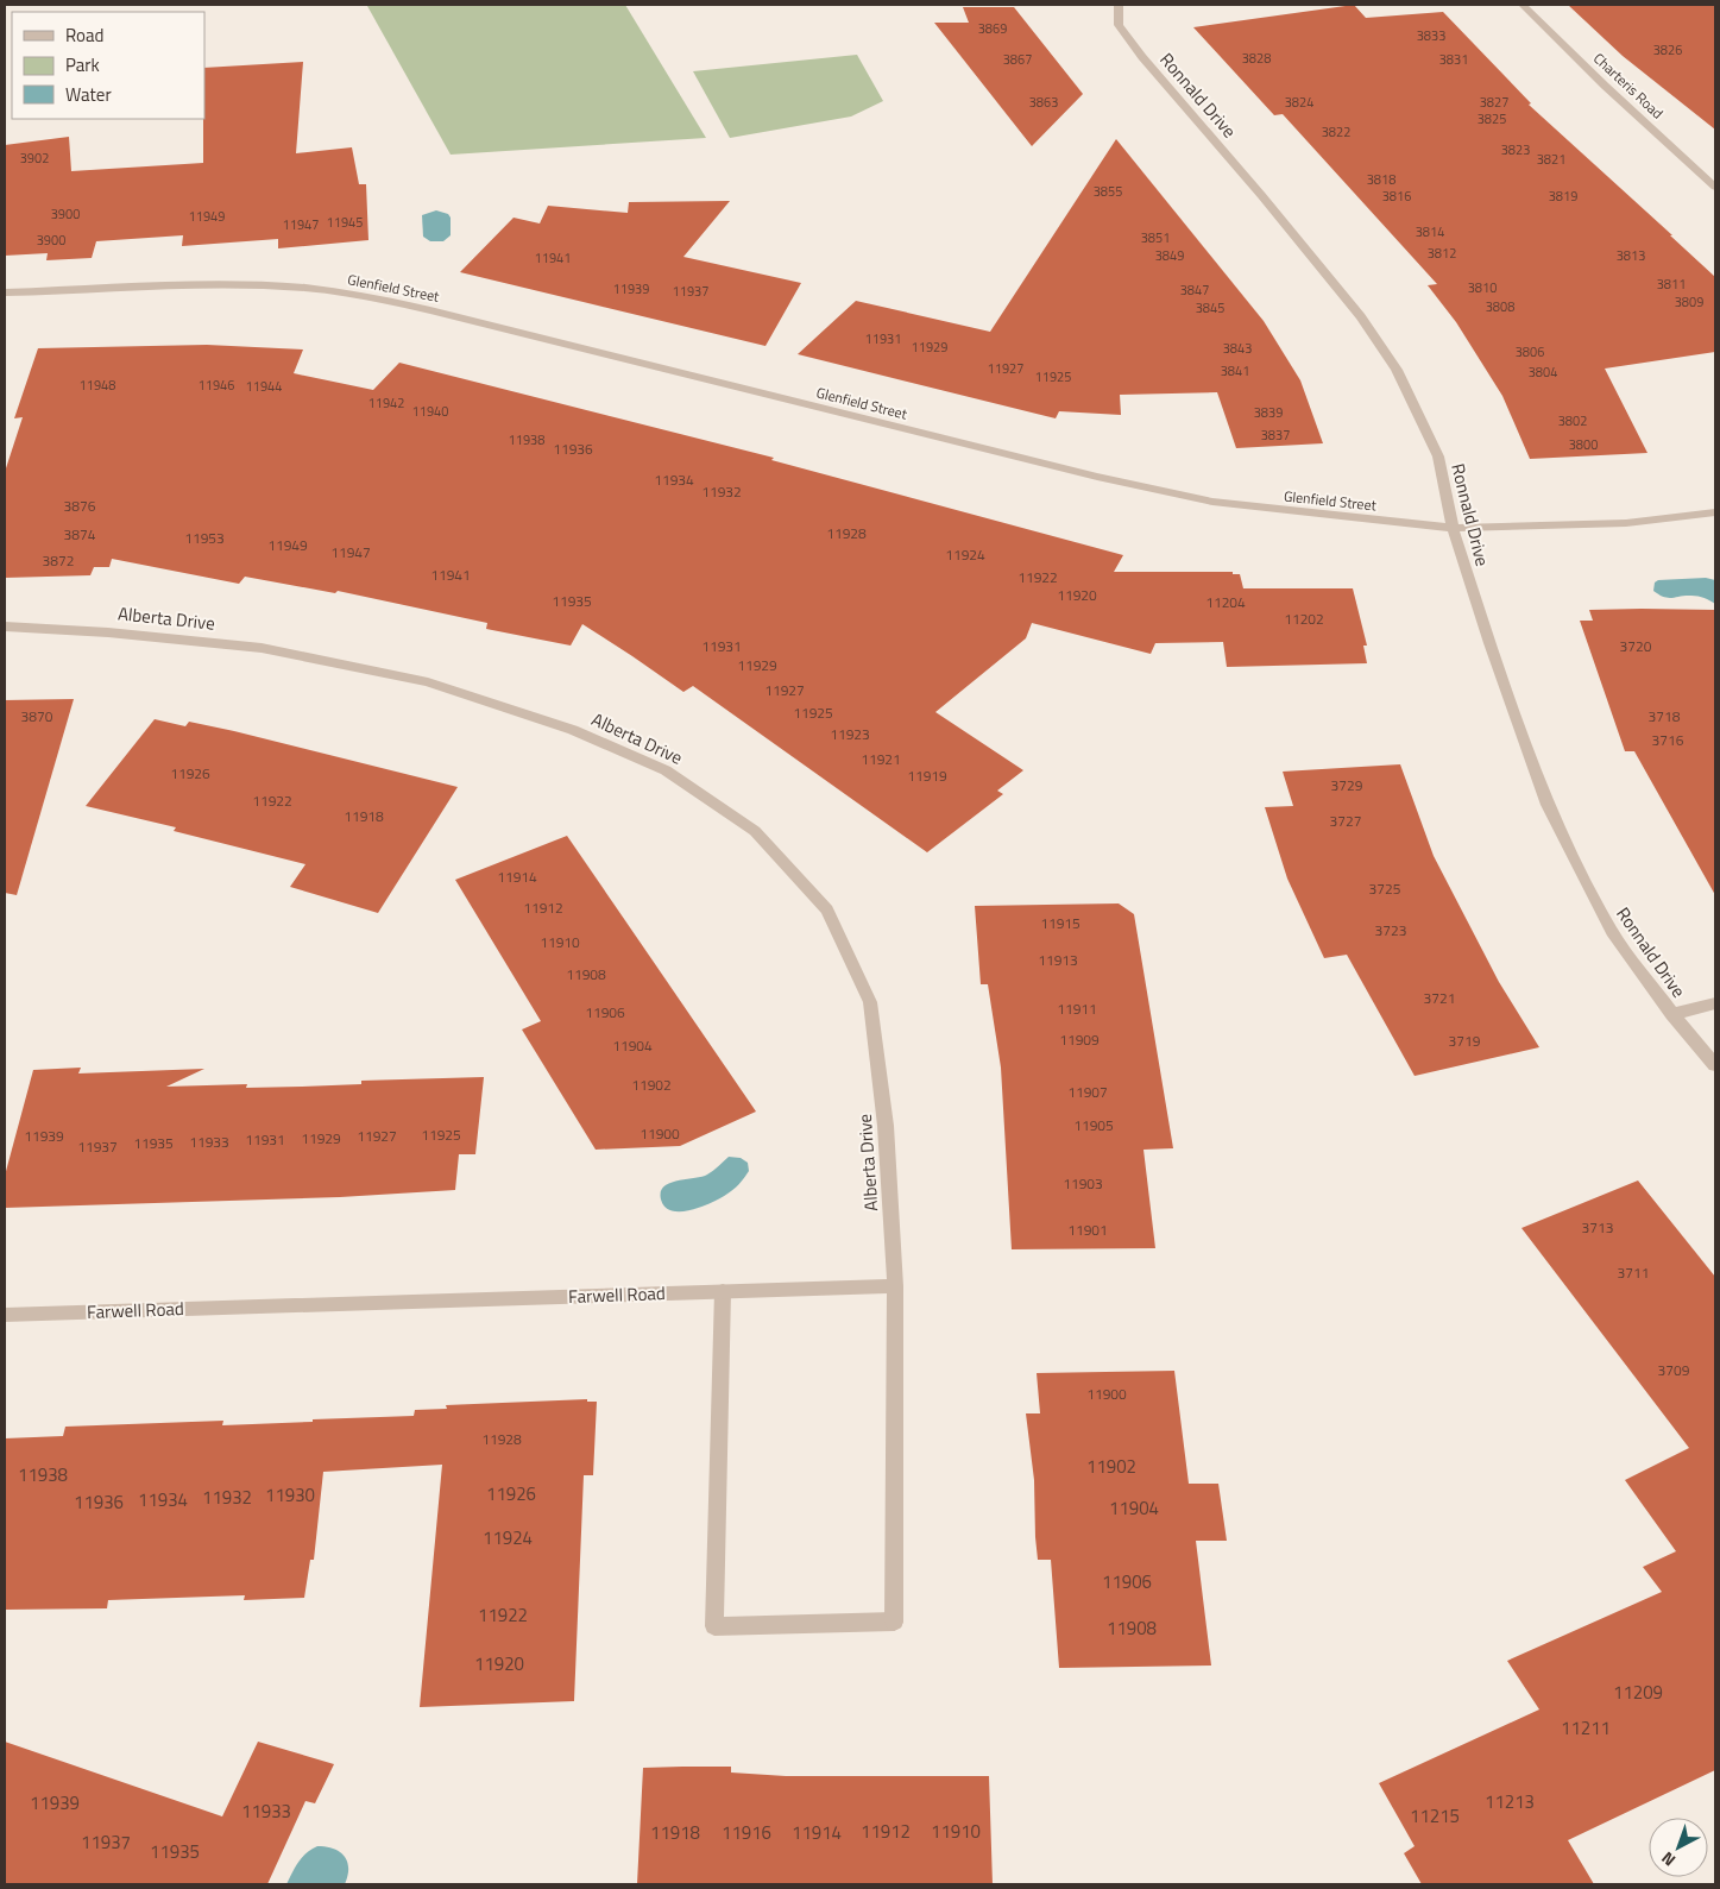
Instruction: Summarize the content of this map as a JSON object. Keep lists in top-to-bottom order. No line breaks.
{"streets":{"street":["Charteris Road","Ronnald Drive","Glenfield Street","Alberta Drive","Farwell Road"]},"crossings":[["Ronnald Drive","Glenfield Street"],["Alberta Drive","Farwell Road"]],"house_numbers":["3869","3833","3826","3828","3867","3831","3863","3824","3827","3825","3822","3823","3902","3821","3818","3855","3816","3819","3900","11949","11945","11947","3814","3851","3900","3812","3849","3813","11941","3811","3810","11939","3847","11937","3809","3808","3845","11931","11929","3843","3806","11927","3841","3804","11925","11948","11946","11944","11942","11940","3839","3802","3837","11938","3800","11936","11934","11932","3876","11928","3874","11953","11949","11947","11924","3872","11941","11922","11920","11935","11204","11202","11931","3720","11929","11927","11925","3870","3718","11923","3716","11921","11926","11919","3729","11922","11918","3727","11914","3725","11912","11915","3723","11910","11913","11908","3721","11911","11906","11909","3719","11904","11902","11907","11905","11900","11925","11939","11927","11929","11931","11933","11935","11937","11903","3713","11901","3711","3709","11900","11928","11902","11938","11926","11930","11932","11934","11936","11904","11924","11906","11922","11908","11920","11209","11211","11213","11939","11933","11215","11912","11910","11918","11916","11914","11937","11935"],"legend":["Road","Park","Water"],"north":"bottom left"}
